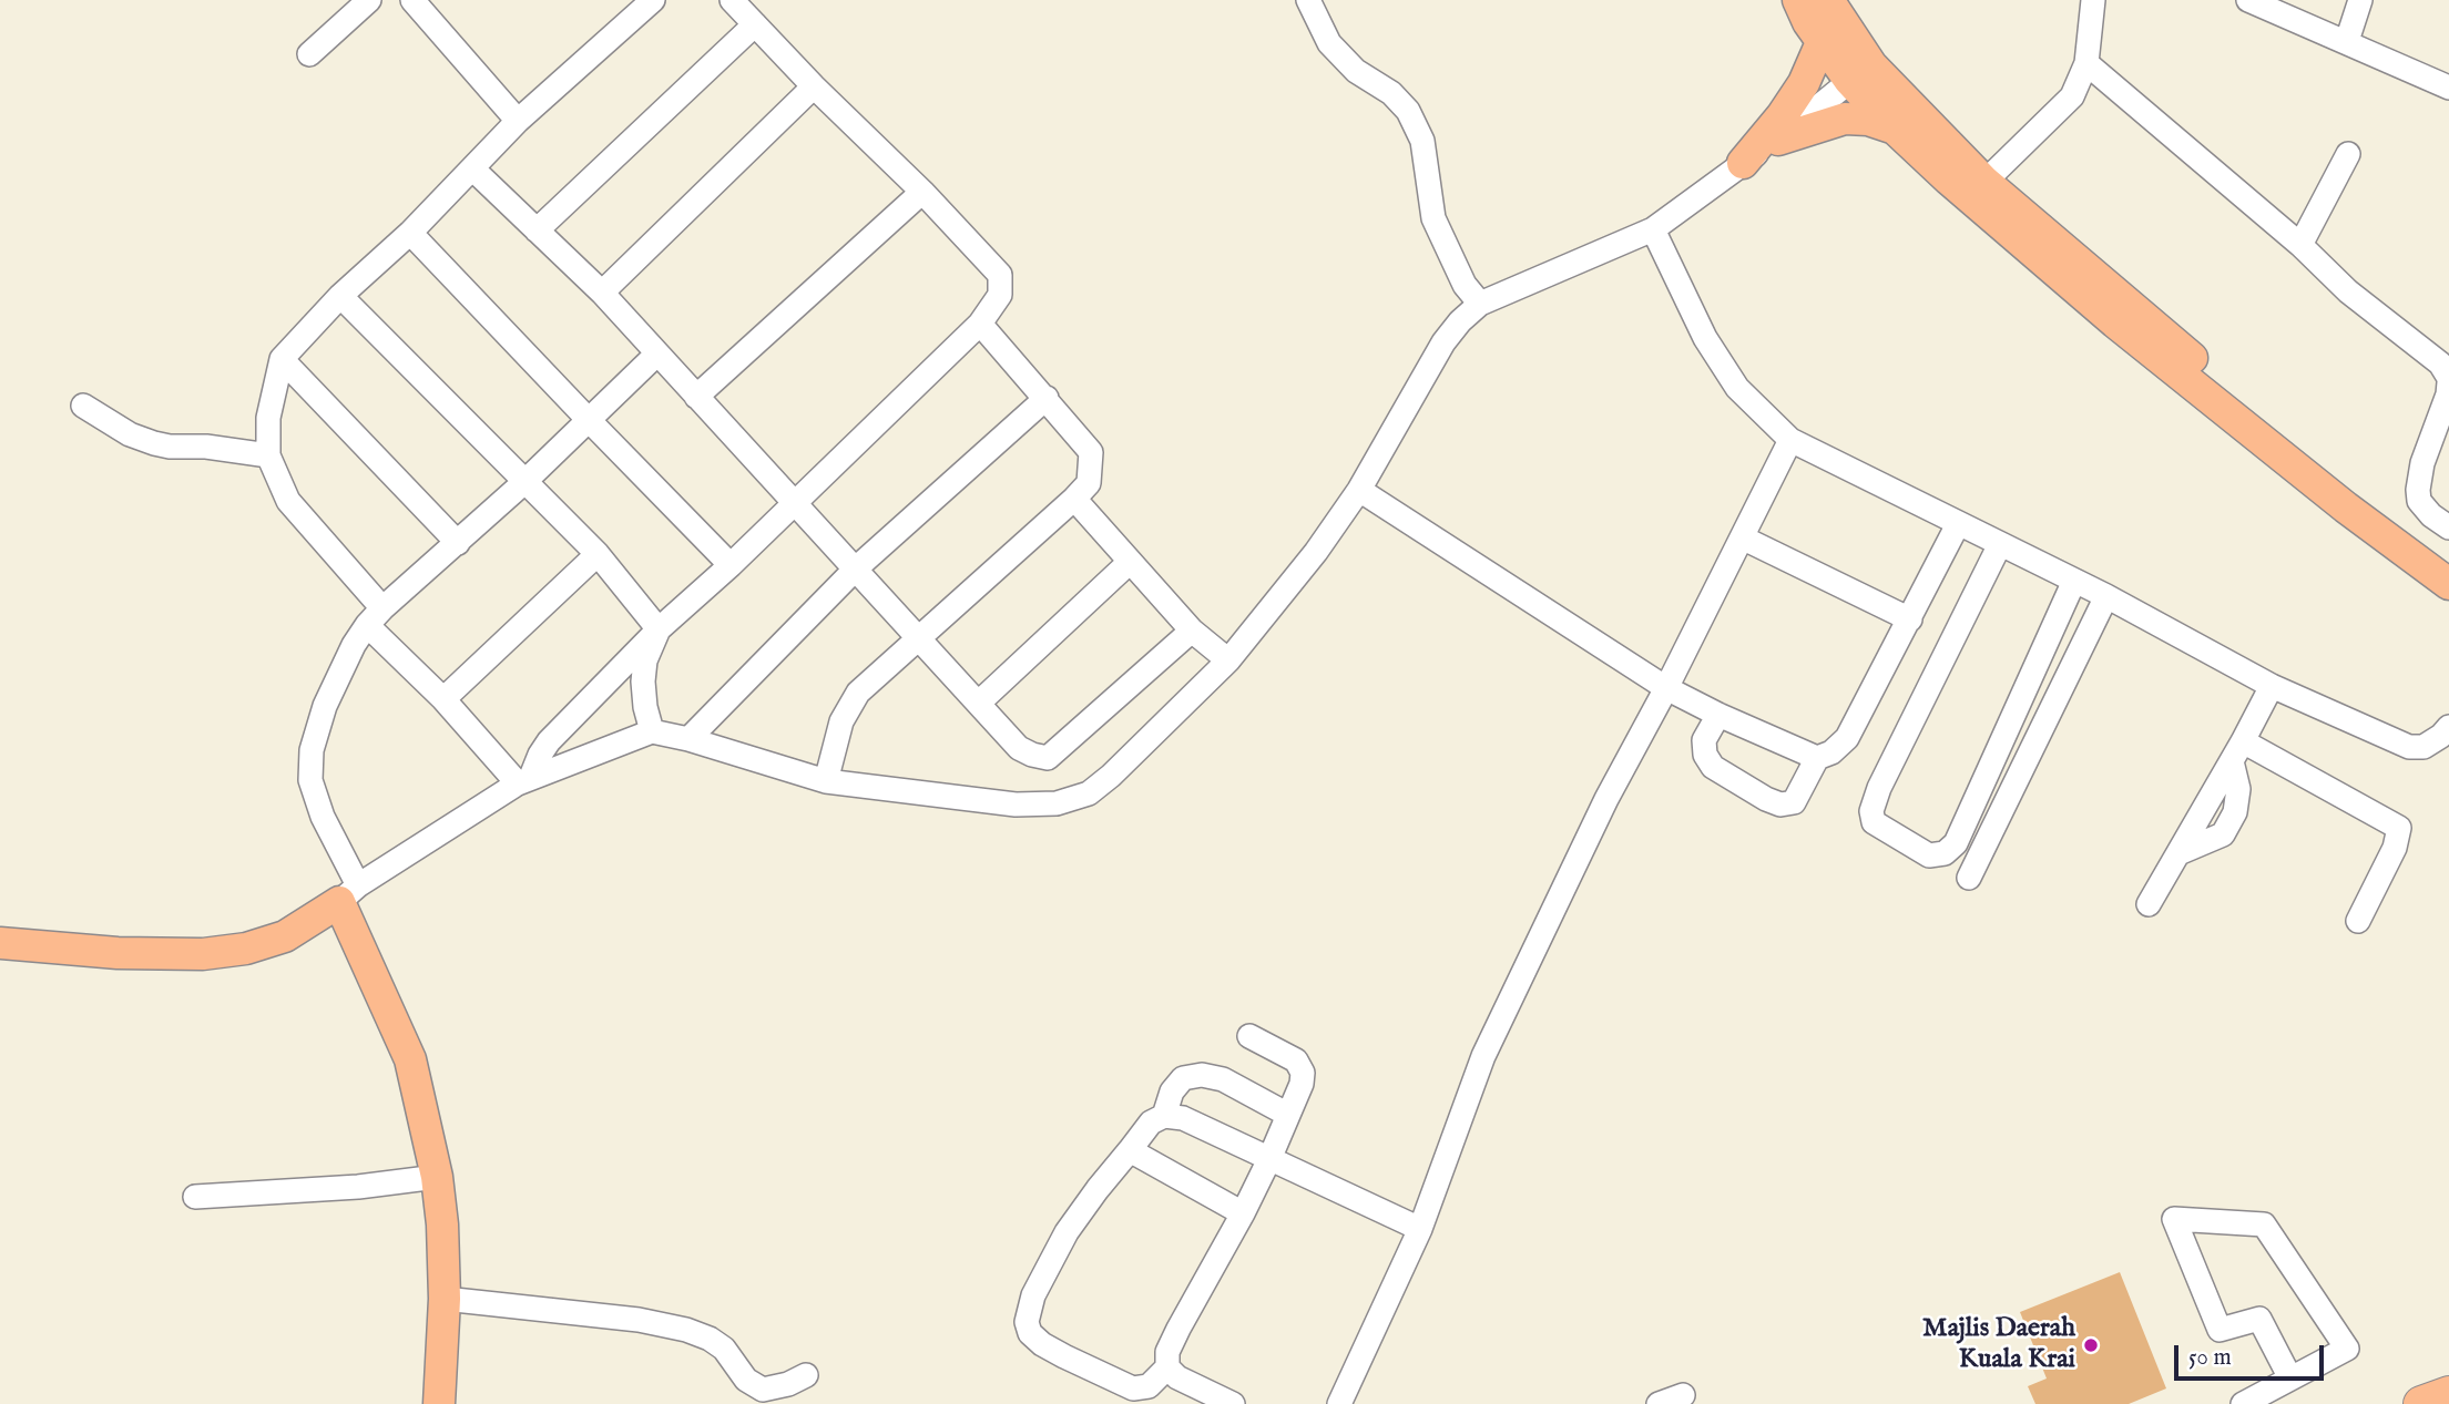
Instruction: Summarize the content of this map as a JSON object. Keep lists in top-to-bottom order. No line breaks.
{"places":["Majlis Daerah Kuala Krai"],"scale_bar":"50 m"}
